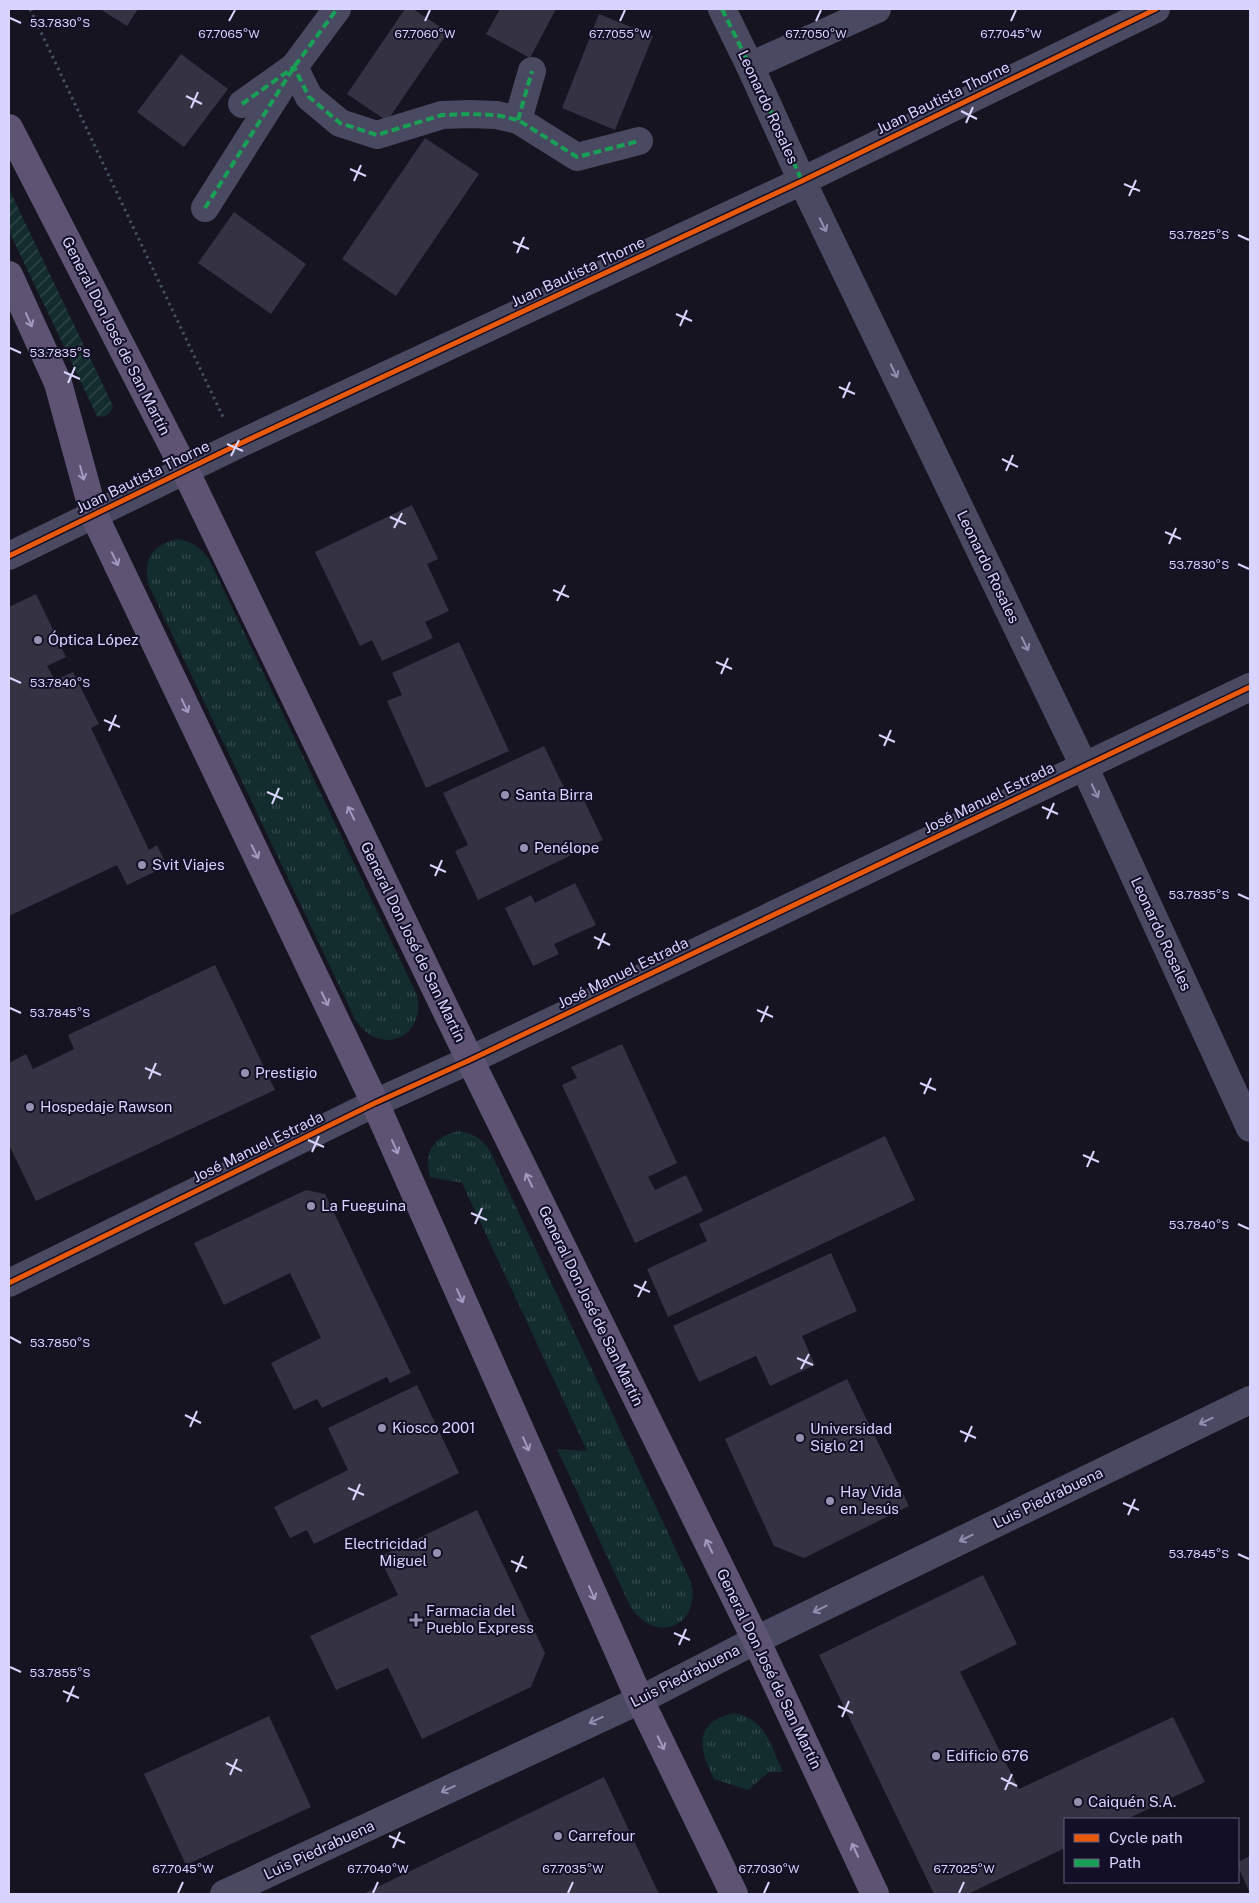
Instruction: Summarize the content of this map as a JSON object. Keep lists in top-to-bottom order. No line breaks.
{"streets":{"main road":["General Don José de San Martín"],"street":["Juan Bautista Thorne","Leonardo Rosales","José Manuel Estrada","Luis Piedrabuena"]},"crossings":[["Juan Bautista Thorne","Leonardo Rosales"],["Juan Bautista Thorne","General Don José de San Martín"],["Leonardo Rosales","José Manuel Estrada"],["General Don José de San Martín","José Manuel Estrada"],["General Don José de San Martín","Luis Piedrabuena"]],"one_way":["Leonardo Rosales","Luis Piedrabuena"],"places":{"other":["Óptica López","Santa Birra","Penélope","Svit Viajes","Prestigio","Hospedaje Rawson","La Fueguina","Kiosco 2001","Universidad Siglo 21","Hay Vida en Jesús","Electricidad Miguel","Edificio 676","Caiquén S.A.","Carrefour"],"health":["Farmacia del Pueblo Express"]},"legend":["Cycle path","Path"],"coordinates":["53.7830°S","67.7065°W","67.7060°W","67.7055°W","67.7050°W","67.7045°W","53.7825°S","53.7835°S","53.7840°S","53.7845°S","53.7850°S","53.7855°S","67.7040°W","67.7035°W","67.7030°W","67.7025°W"]}
